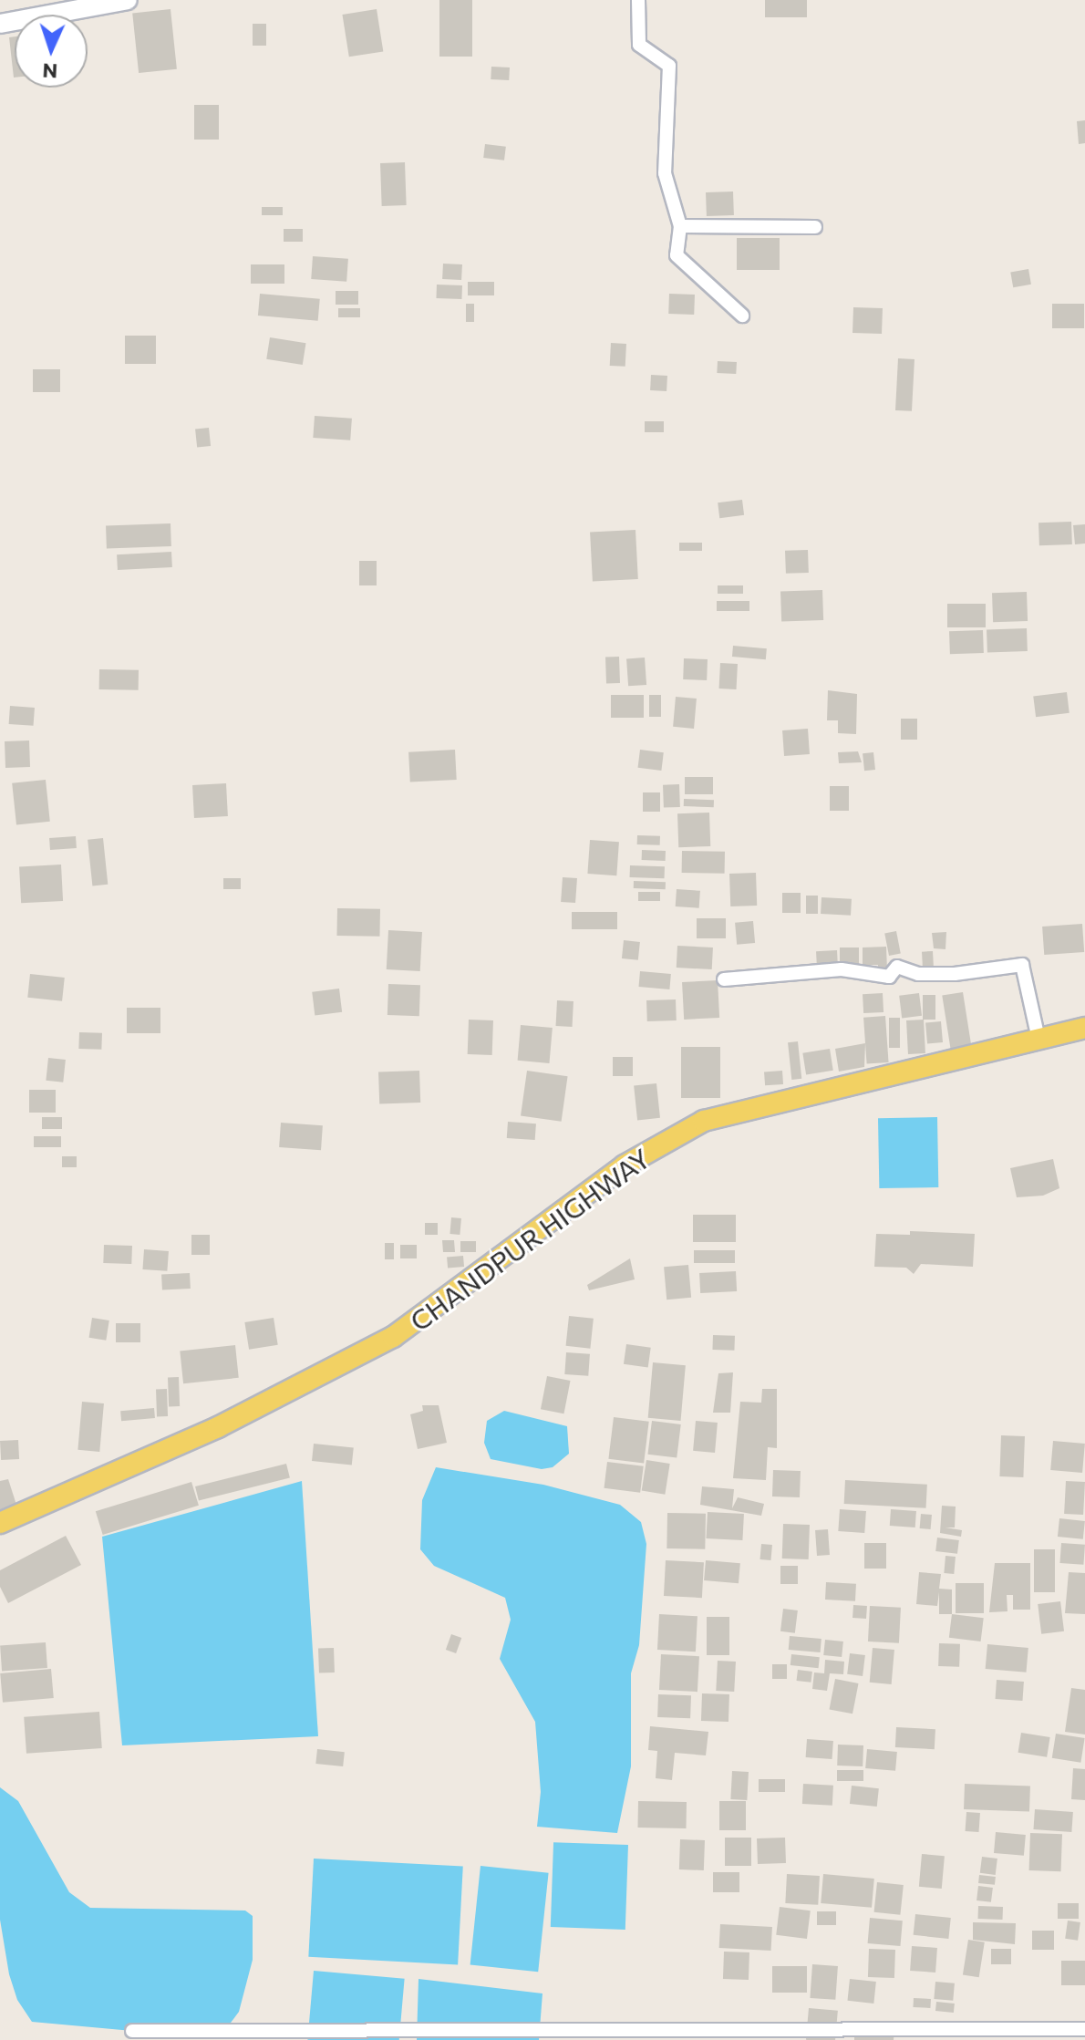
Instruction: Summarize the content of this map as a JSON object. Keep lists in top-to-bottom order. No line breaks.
{"streets":{"main road":["CHANDPUR HIGHWAY"]},"north":"bottom"}
